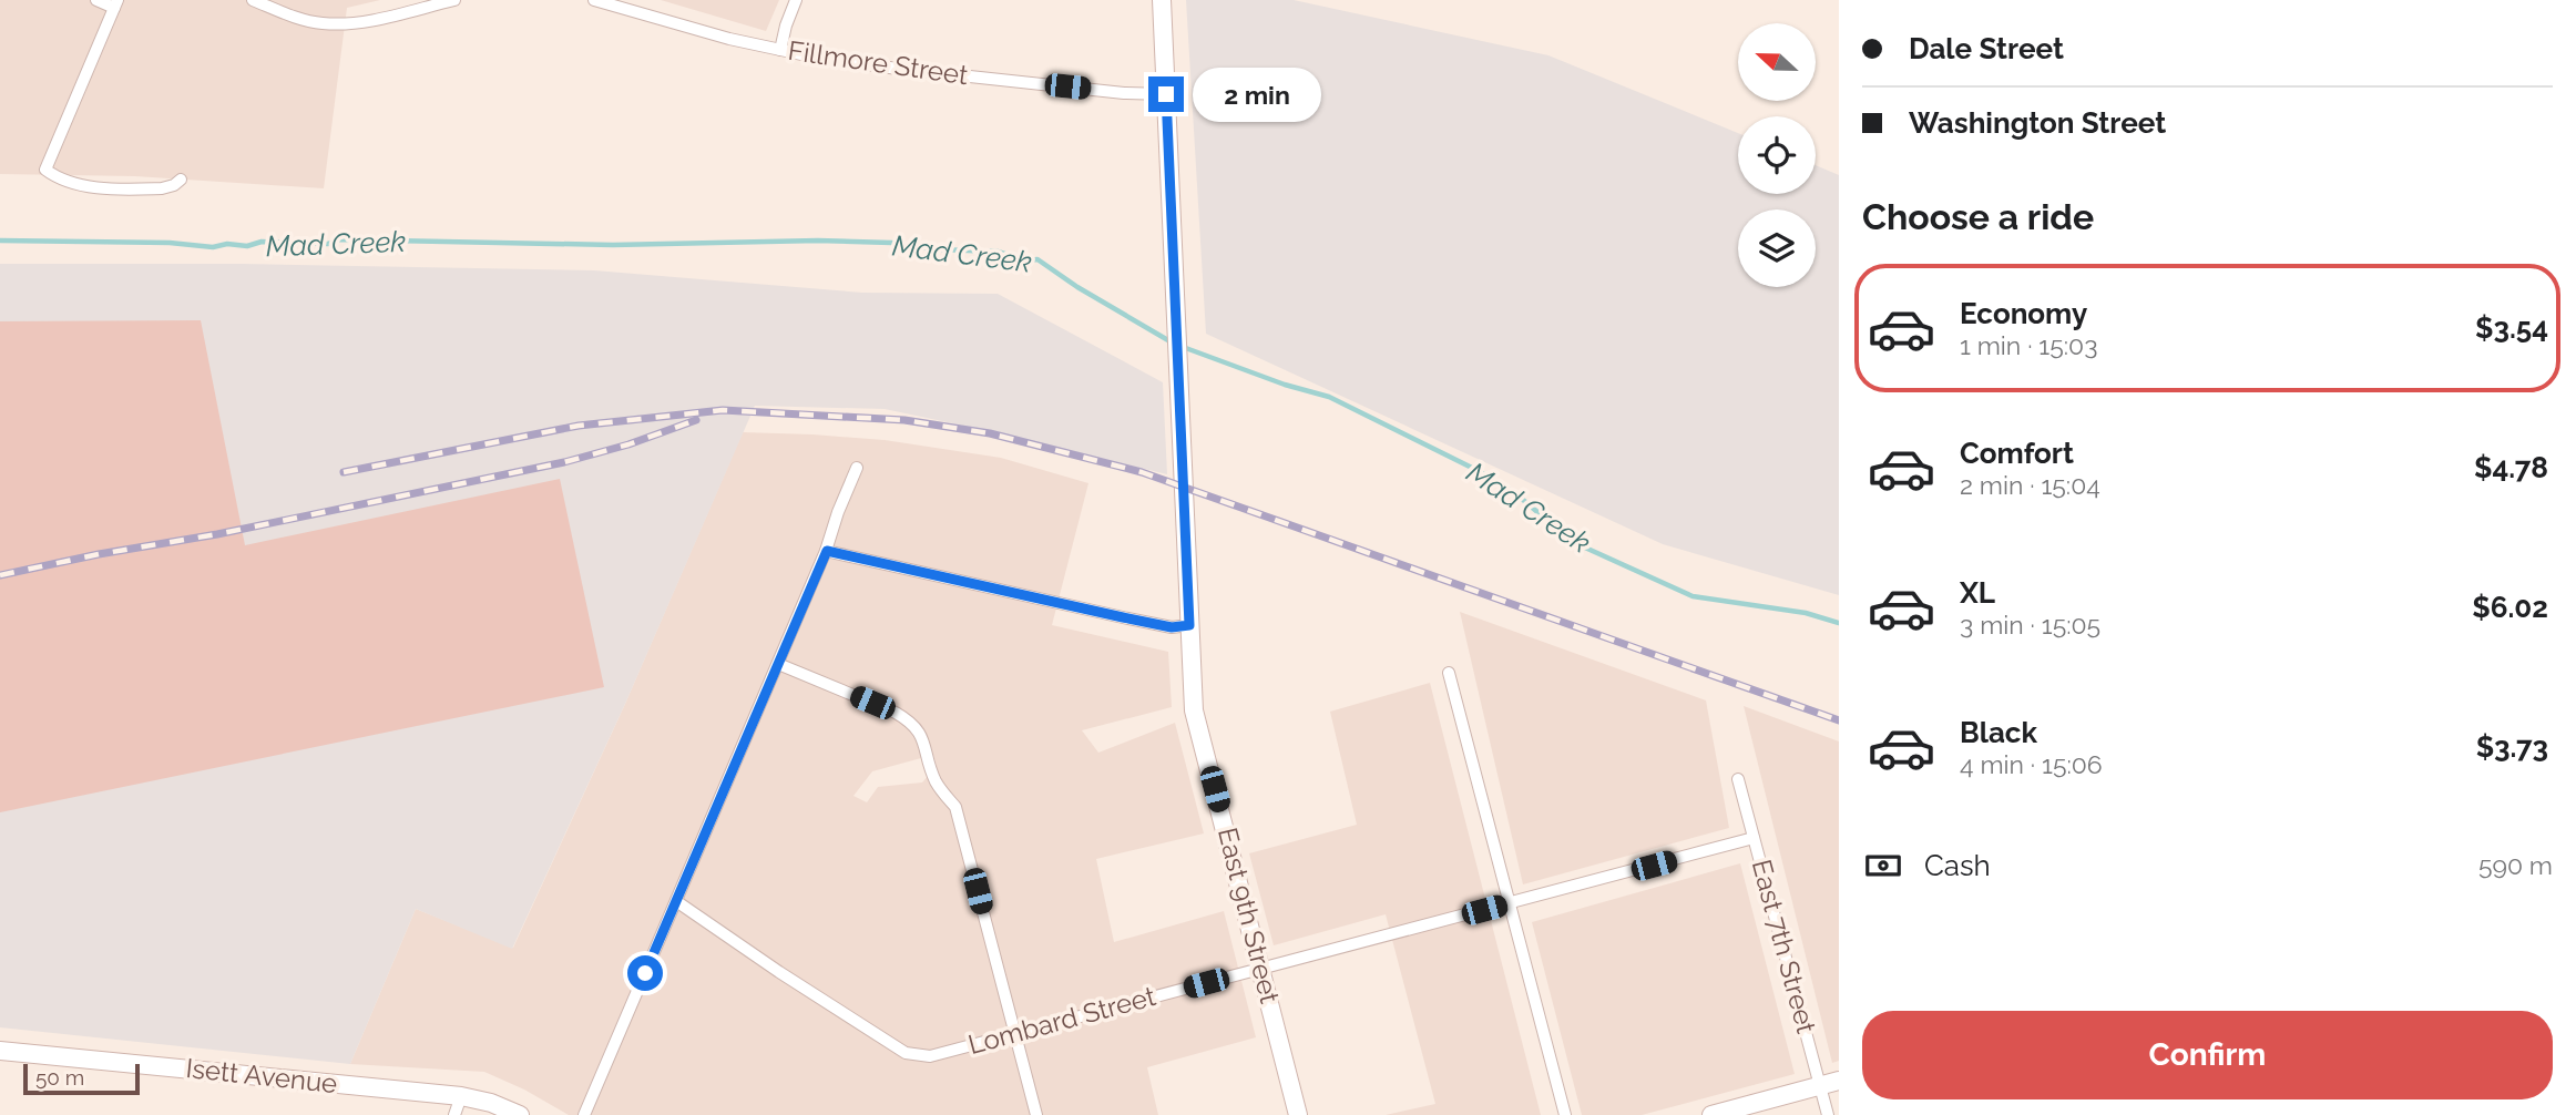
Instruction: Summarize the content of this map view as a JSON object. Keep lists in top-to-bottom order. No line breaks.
{"streets":{"main road":["East 9th Street","Isett Avenue"],"street":["Fillmore Street","East 7th Street","Lombard Street"]},"crossings":[["Fillmore Street","East 9th Street"],["East 9th Street","Lombard Street"],["East 7th Street","Lombard Street"]],"water":["Mad Creek"],"scale_bar":"50 m","north":"left","page":{"banner":["Dale Street","Washington Street"],"bubble":"2 min","heading":"Choose a ride","list":[{"name":"Economy","note":"1 min · 15:03","value":"$3.54"},{"name":"Comfort","note":"2 min · 15:04","value":"$4.78"},{"name":"XL","note":"3 min · 15:05","value":"$6.02"},{"name":"Black","note":"4 min · 15:06","value":"$3.73"}],"pay":["Cash","590 m"],"buttons":"Confirm","scale":"50 m"}}
